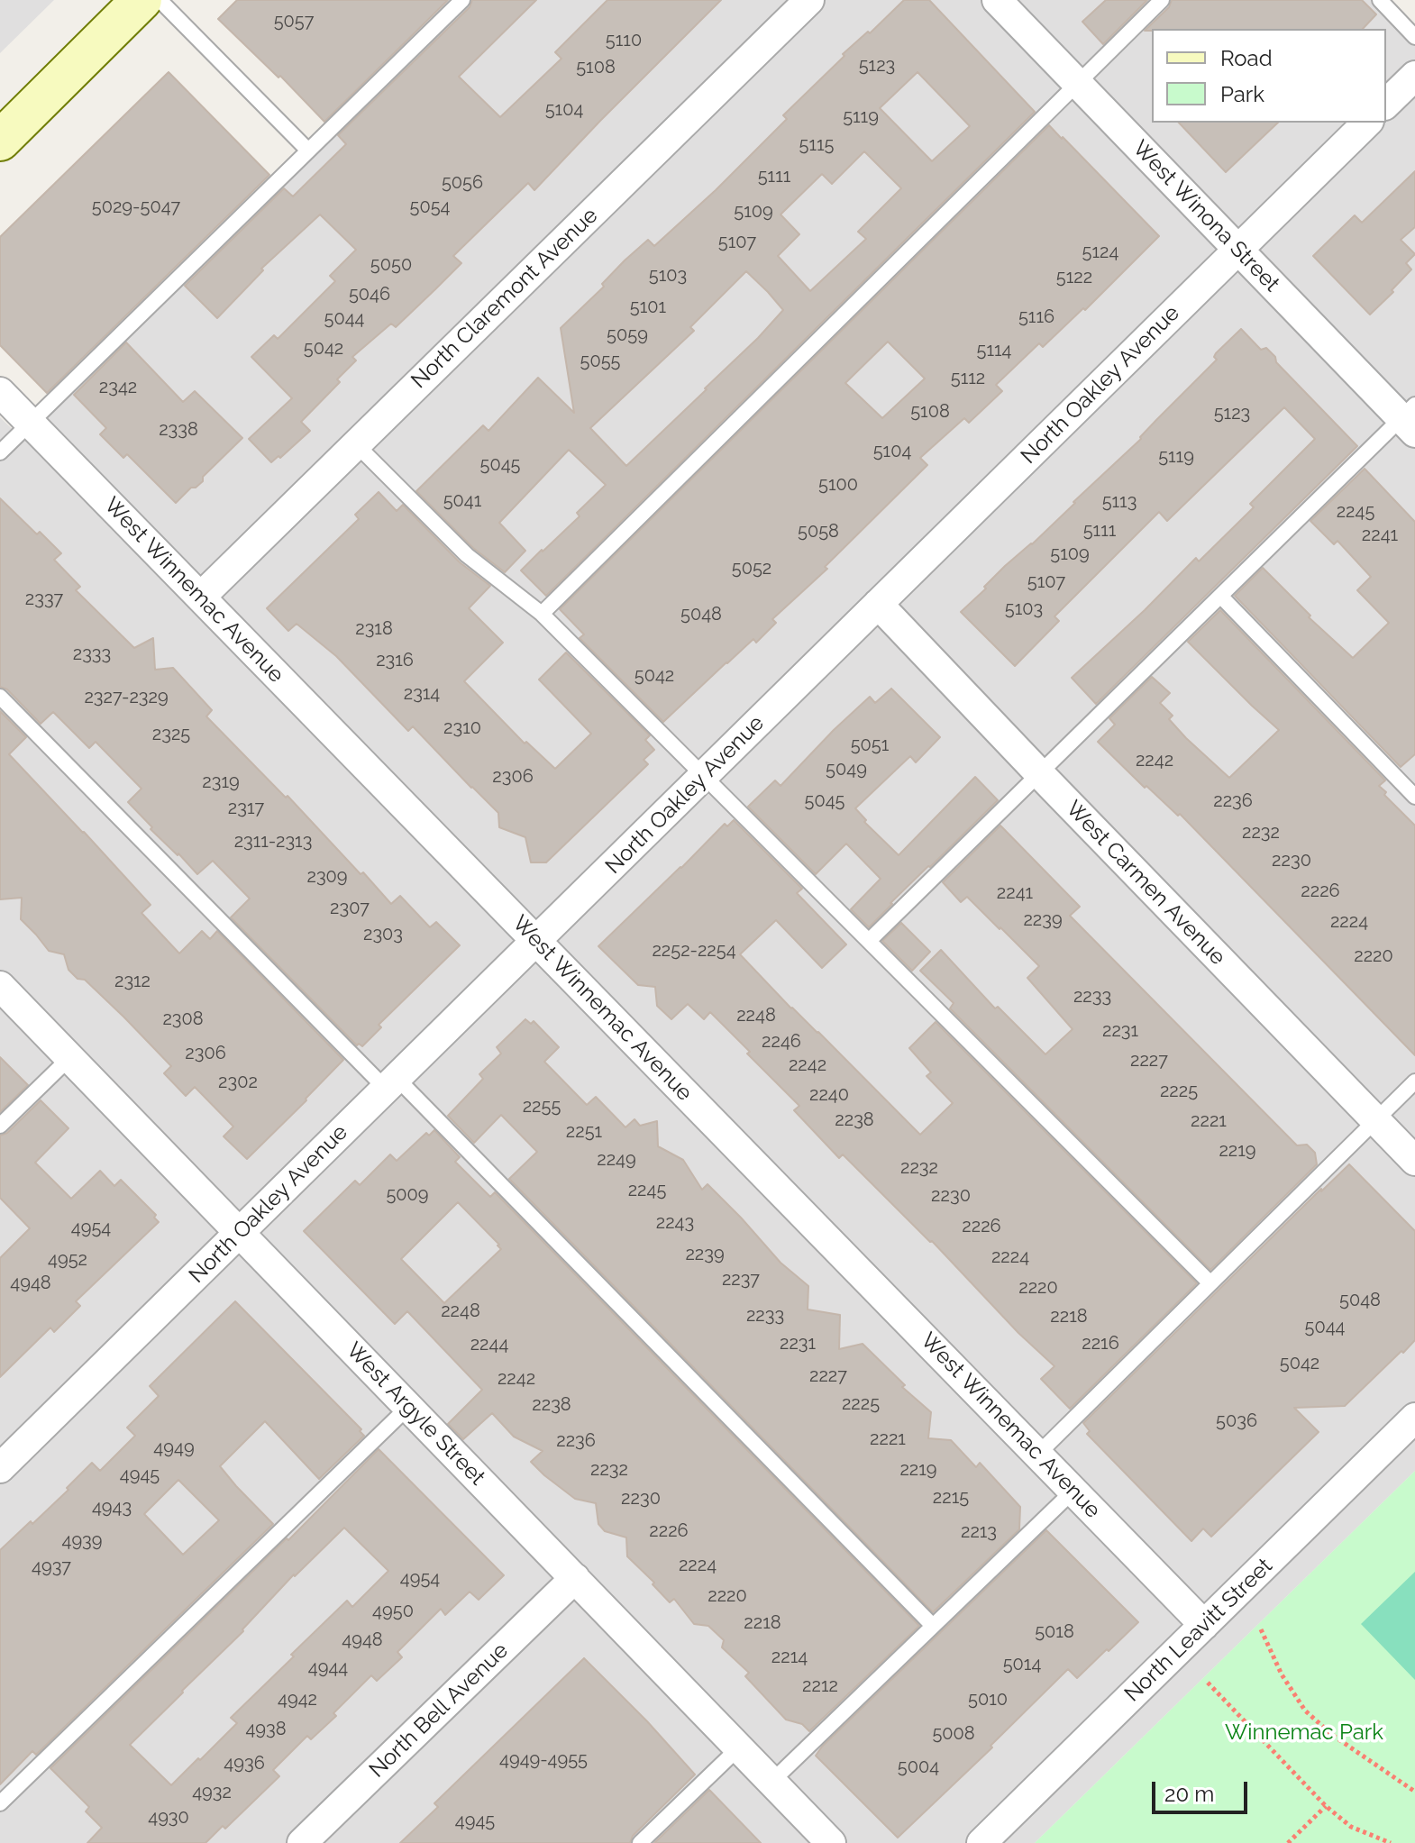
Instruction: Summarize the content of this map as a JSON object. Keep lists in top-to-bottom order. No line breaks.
{"streets":{"street":["West Winona Street","North Claremont Avenue","North Oakley Avenue","West Winnemac Avenue","West Carmen Avenue","West Argyle Street","North Leavitt Street","North Bell Avenue"]},"crossings":[["West Winona Street","North Oakley Avenue"],["North Claremont Avenue","West Winnemac Avenue"],["North Oakley Avenue","West Winnemac Avenue"],["North Oakley Avenue","West Carmen Avenue"],["North Oakley Avenue","West Argyle Street"],["West Winnemac Avenue","North Leavitt Street"],["West Argyle Street","North Bell Avenue"]],"parks":["Winnemac Park"],"house_numbers":["5057","5110","5123","5108","5104","5119","5115","5111","5056","5029-5047","5054","5109","5107","5124","5050","5103","5122","5046","5101","5116","5044","5059","5042","5114","5055","5112","2342","5108","5123","2338","5104","5119","5045","5100","5041","5113","2245","5111","5058","2241","5109","5052","5107","2337","5103","5048","2318","2333","2316","5042","2314","2327-2329","2310","2325","5051","2242","5049","2306","2319","5045","2236","2317","2232","2311-2313","2230","2309","2226","2241","2307","2239","2224","2303","2252-2254","2220","2312","2233","2248","2308","2231","2246","2306","2227","2242","2302","2225","2240","2255","2238","2221","2251","2219","2249","2232","2245","5009","2230","2243","2226","4954","2239","2224","4952","2237","4948","2220","5048","2248","2233","2218","5044","2231","2216","2244","5042","2227","2242","2225","2238","5036","2221","2236","4949","2232","2219","4945","2215","2230","4943","2226","2213","4939","2224","4937","4954","2220","4950","2218","5018","4948","2214","5014","4944","2212","4942","5010","4938","5008","4949-4955","4936","5004","4932","4930","4945"],"legend":["Road","Park"],"scale_bar":"20 m"}
